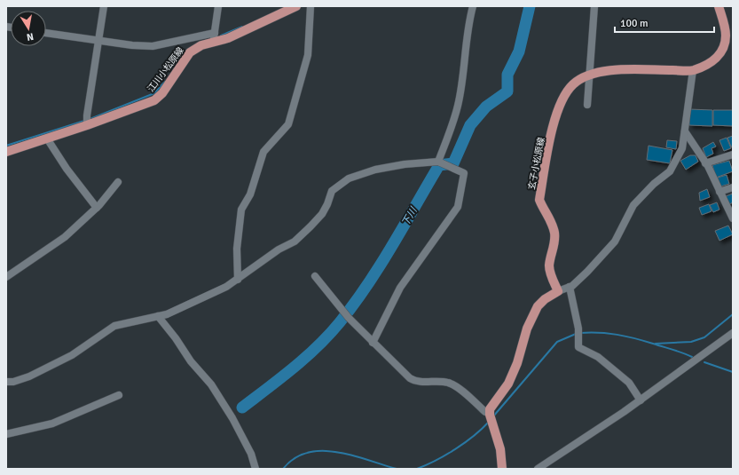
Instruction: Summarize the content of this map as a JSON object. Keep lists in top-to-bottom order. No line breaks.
{"streets":{"main road":["江川小松原線","玄子小松原線"]},"water":["下川"],"scale_bar":"100 m","north":"bottom"}
